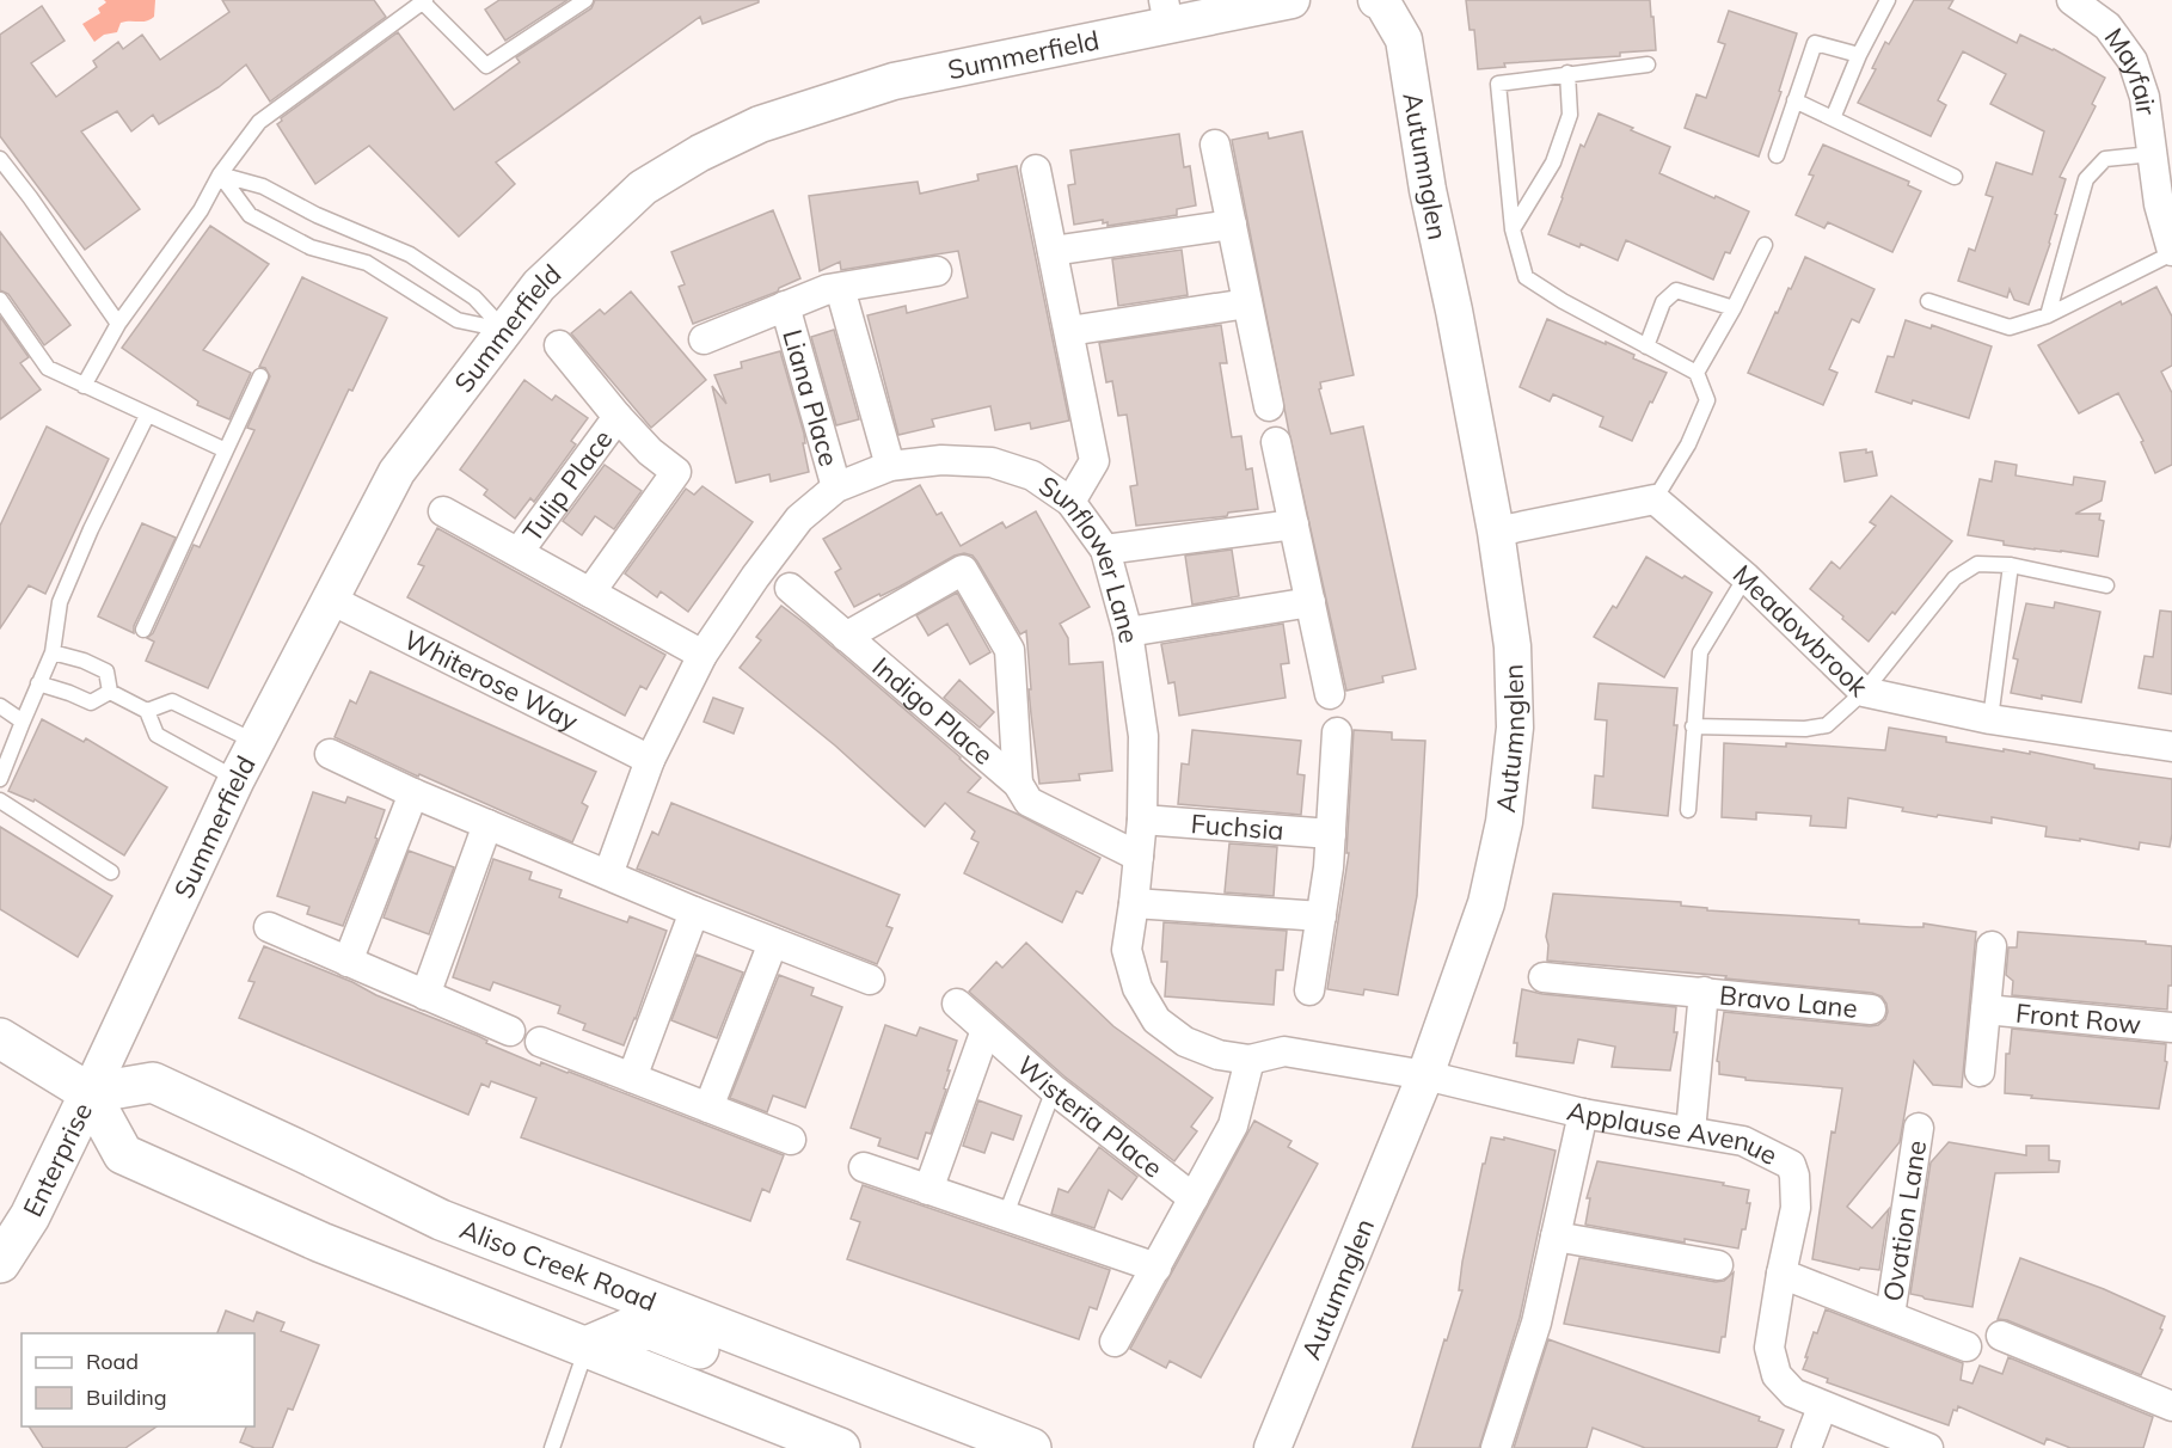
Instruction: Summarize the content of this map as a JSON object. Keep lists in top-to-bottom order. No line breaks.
{"streets":{"main road":["Enterprise","Aliso Creek Road"],"street":["Summerfield","Mayfair","Autumnglen","Liana Place","Tulip Place","Sunflower Lane","Meadowbrook","Whiterose Way","Indigo Place","Fuchsia","Bravo Lane","Front Row","Wisteria Place","Applause Avenue","Ovation Lane"]},"crossings":[["Summerfield","Whiterose Way"],["Summerfield","Enterprise"],["Summerfield","Aliso Creek Road"],["Autumnglen","Sunflower Lane"],["Autumnglen","Applause Avenue"],["Liana Place","Sunflower Lane"],["Tulip Place","Sunflower Lane"],["Sunflower Lane","Whiterose Way"],["Sunflower Lane","Indigo Place"],["Sunflower Lane","Fuchsia"],["Sunflower Lane","Applause Avenue"],["Bravo Lane","Applause Avenue"],["Applause Avenue","Ovation Lane"],["Enterprise","Aliso Creek Road"]],"legend":["Road","Building"]}
